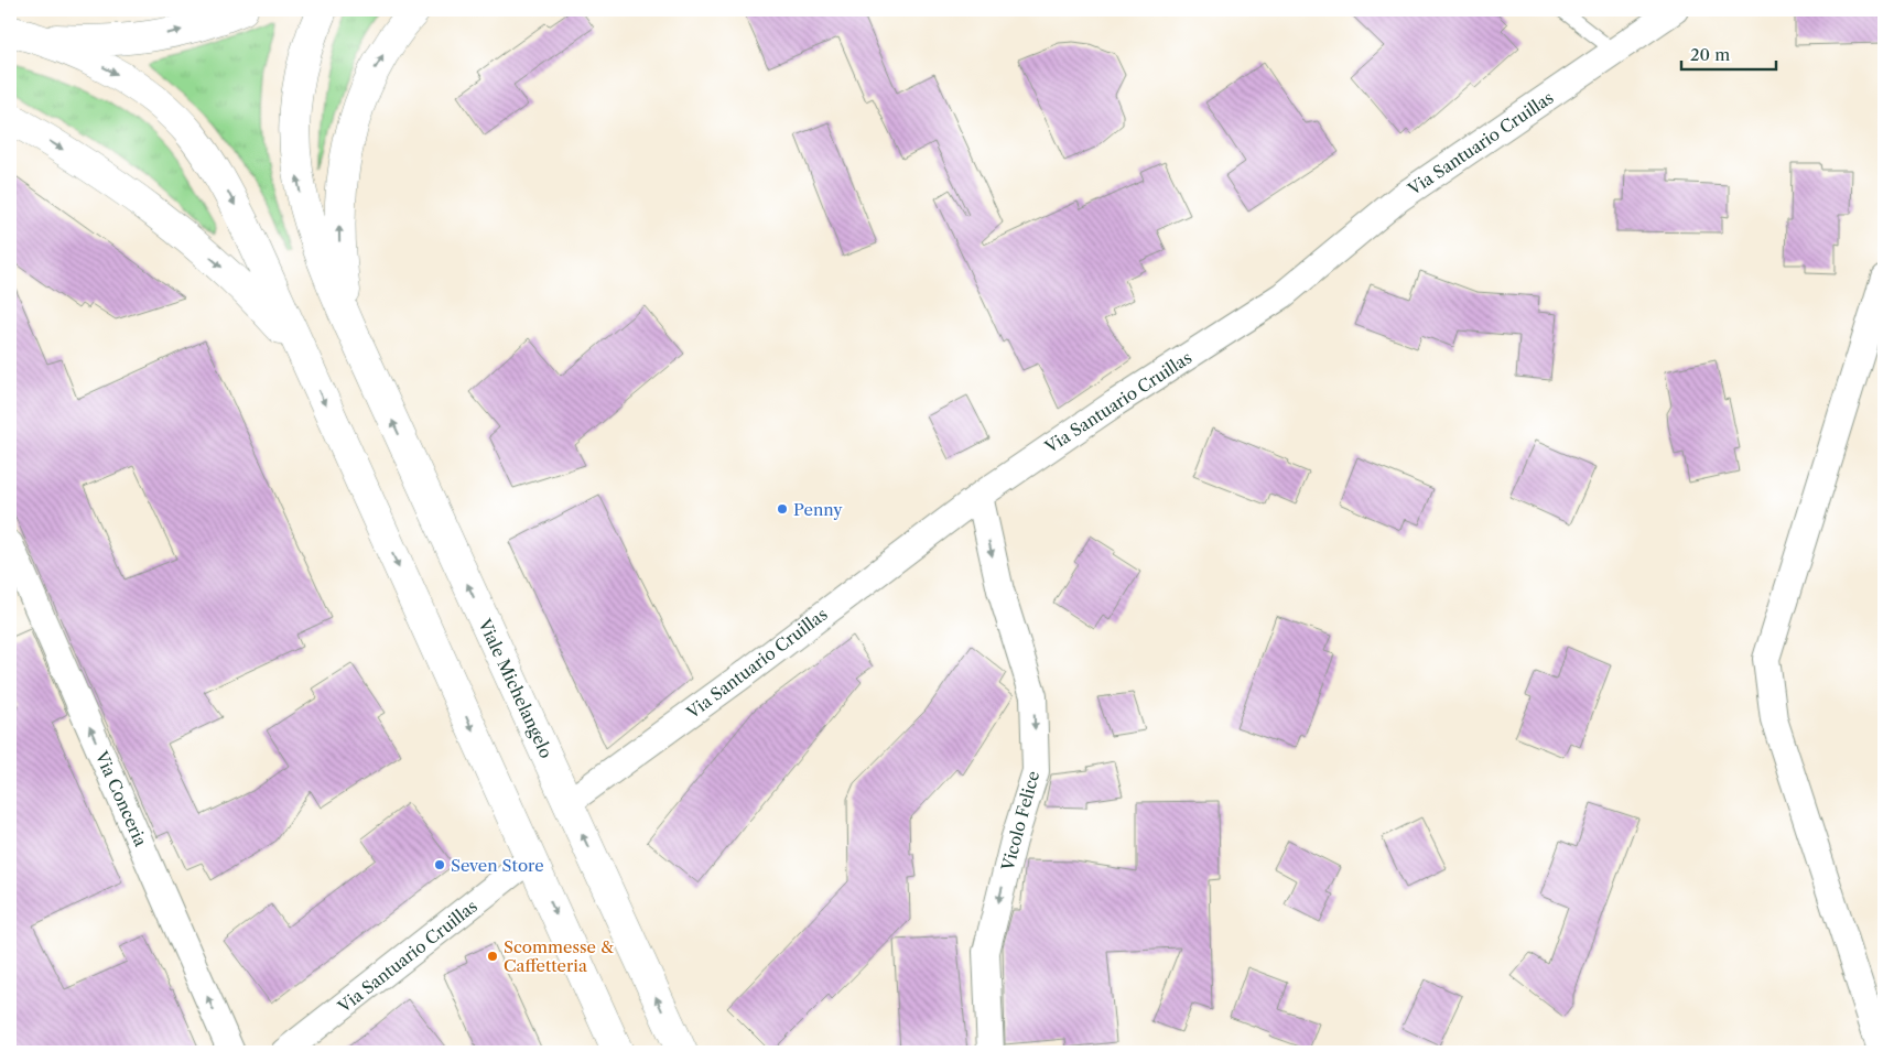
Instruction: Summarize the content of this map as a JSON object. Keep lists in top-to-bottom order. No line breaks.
{"streets":{"street":["Via Santuario Cruillas","Viale Michelangelo","Via Conceria","Vicolo Felice"]},"crossings":[["Via Santuario Cruillas","Viale Michelangelo"],["Via Santuario Cruillas","Vicolo Felice"]],"one_way":["Via Conceria","Vicolo Felice"],"places":["Penny","Seven Store","Scommesse & Caffetteria"],"scale_bar":"20 m"}
